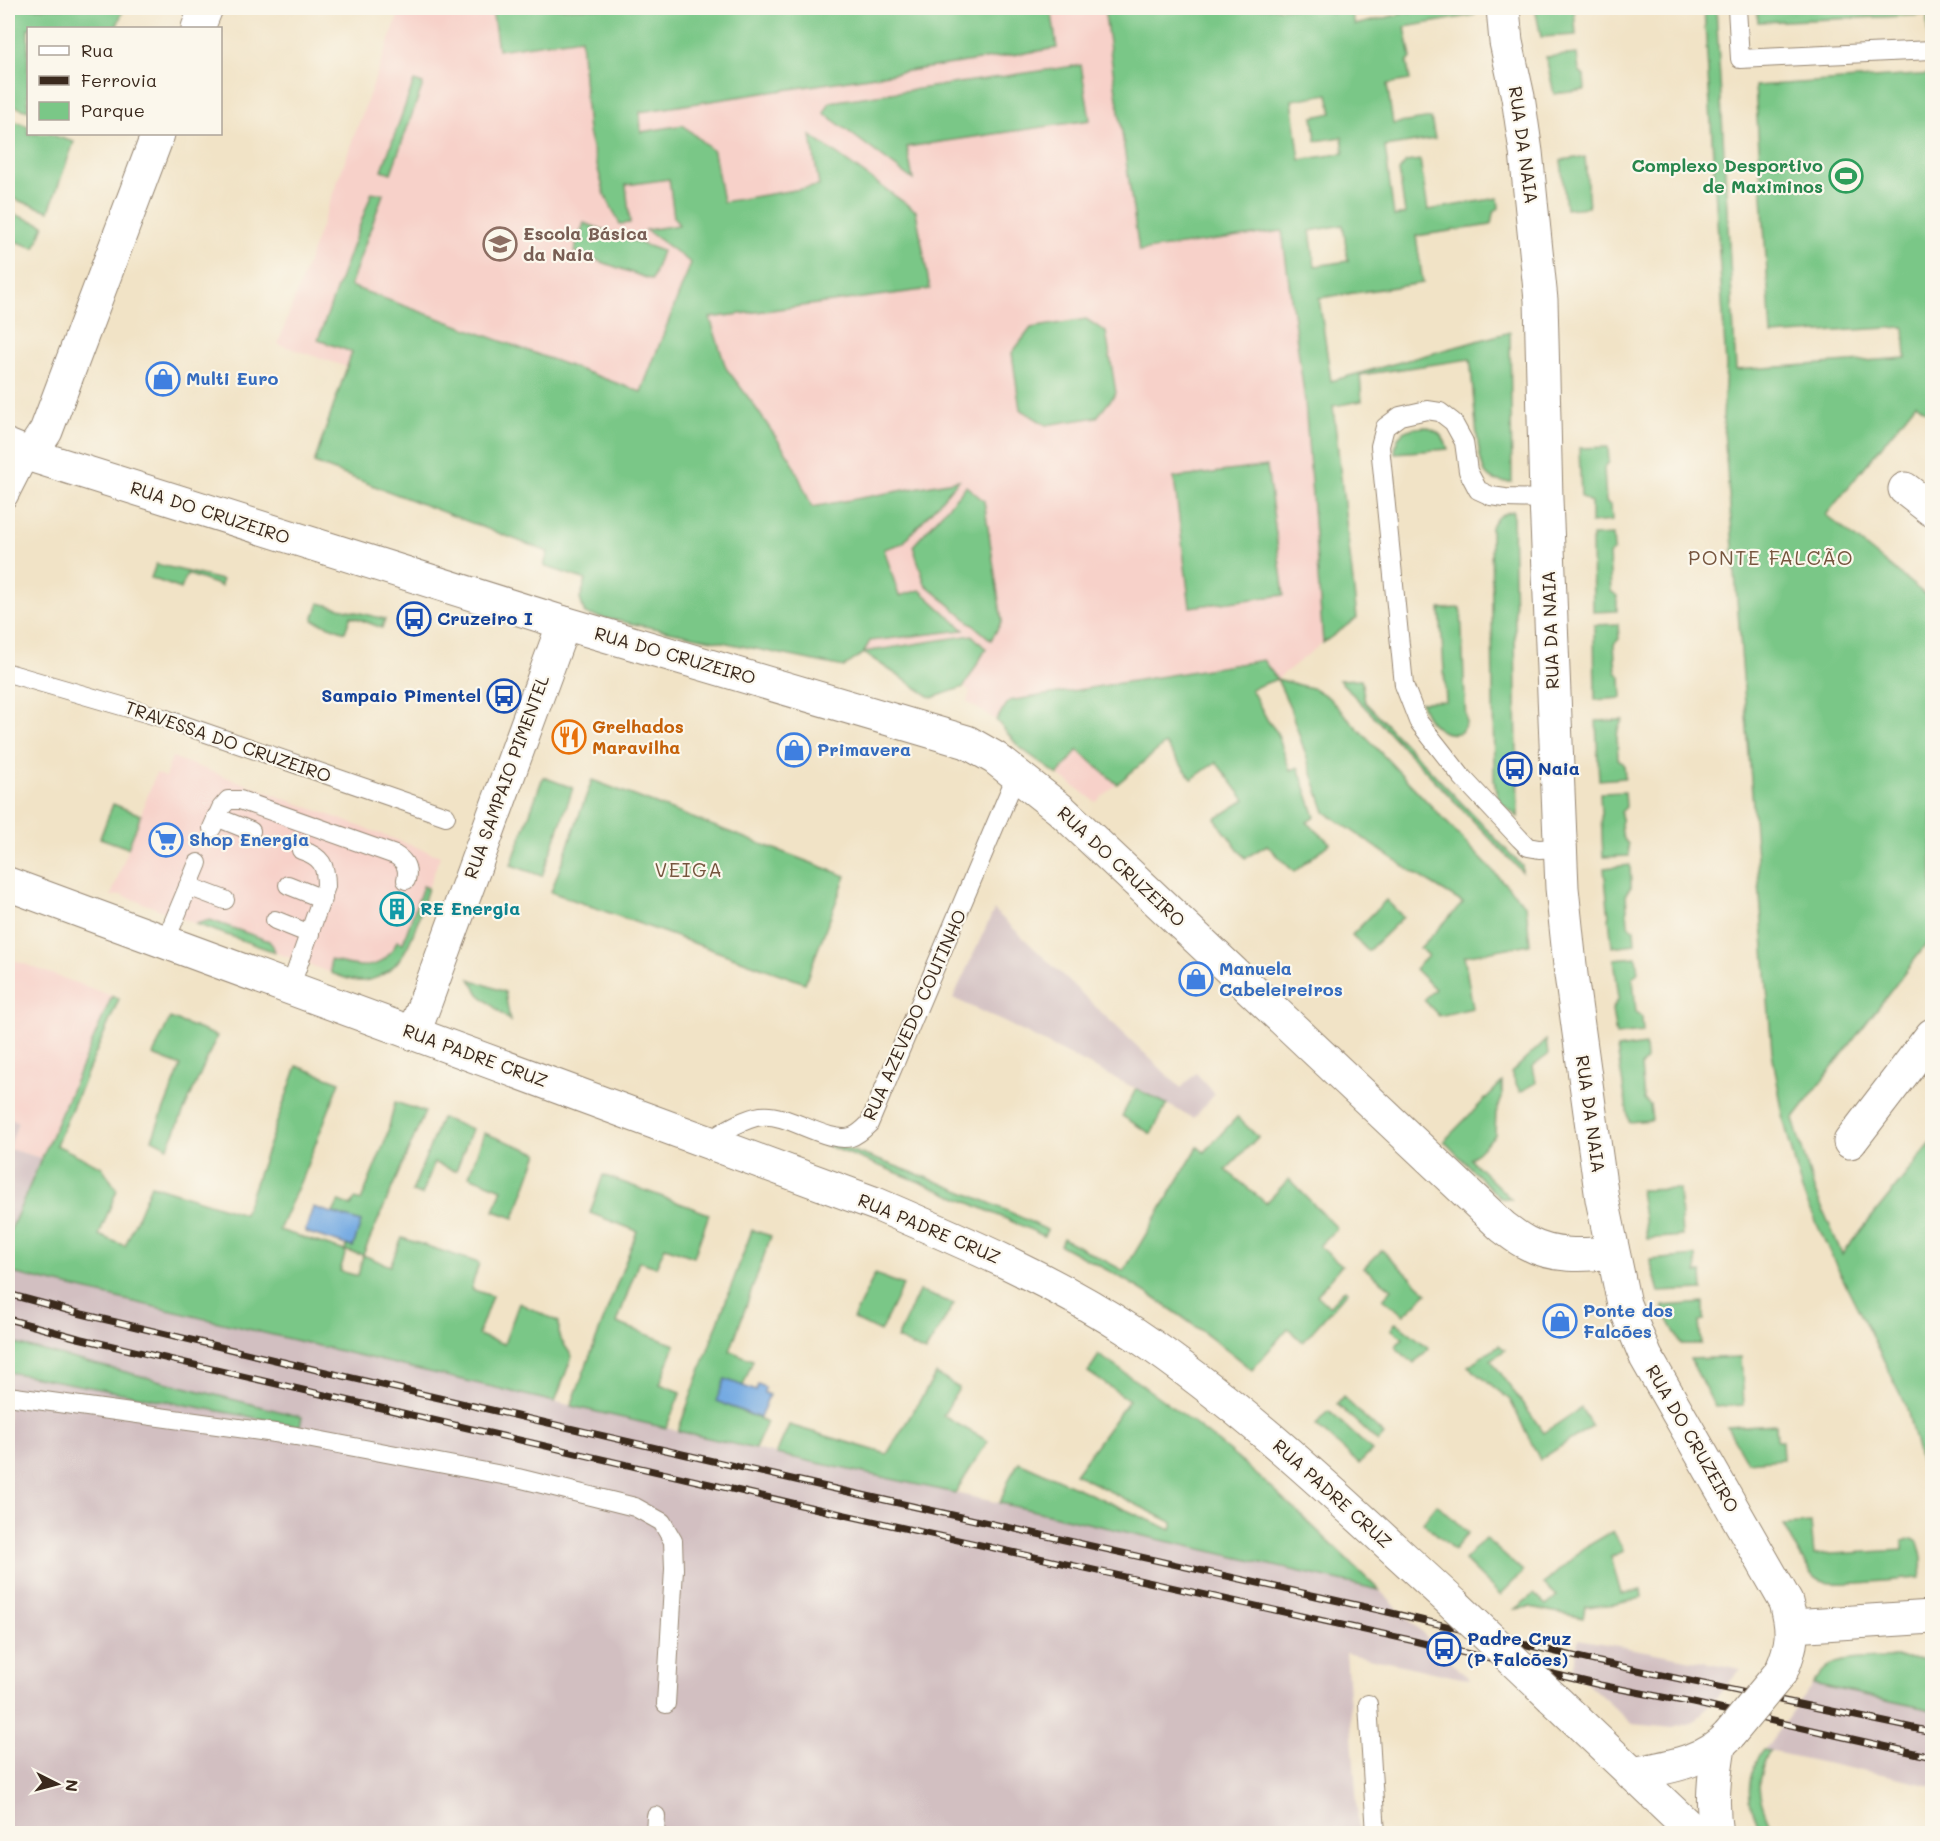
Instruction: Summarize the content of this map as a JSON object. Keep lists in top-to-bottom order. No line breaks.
{"streets":{"street":["RUA DA NAIA","RUA DO CRUZEIRO","RUA SAMPAIO PIMENTEL","RUA PADRE CRUZ"],"lane":["TRAVESSA DO CRUZEIRO","RUA AZEVEDO COUTINHO"]},"crossings":[["RUA DA NAIA","RUA DO CRUZEIRO"],["RUA DO CRUZEIRO","RUA SAMPAIO PIMENTEL"],["RUA DO CRUZEIRO","RUA AZEVEDO COUTINHO"],["RUA DO CRUZEIRO","RUA PADRE CRUZ"],["RUA SAMPAIO PIMENTEL","RUA PADRE CRUZ"],["RUA AZEVEDO COUTINHO","RUA PADRE CRUZ"]],"districts":["PONTE FALCÃO","VEIGA"],"places":{"sports":["Complexo Desportivo de Maximinos"],"school or university":["Escola Básica da Naia"],"shop":["Multi Euro","Primavera","Manuela Cabeleireiros","Ponte dos Falcões"],"bus stop":["Cruzeiro I","Sampaio Pimentel","Naia","Padre Cruz (P Falcões)"],"restaurant":["Grelhados Maravilha"],"supermarket":["Shop Energia"],"building":["RE Energia"]},"legend":["Rua","Ferrovia","Parque"],"north":"right"}
